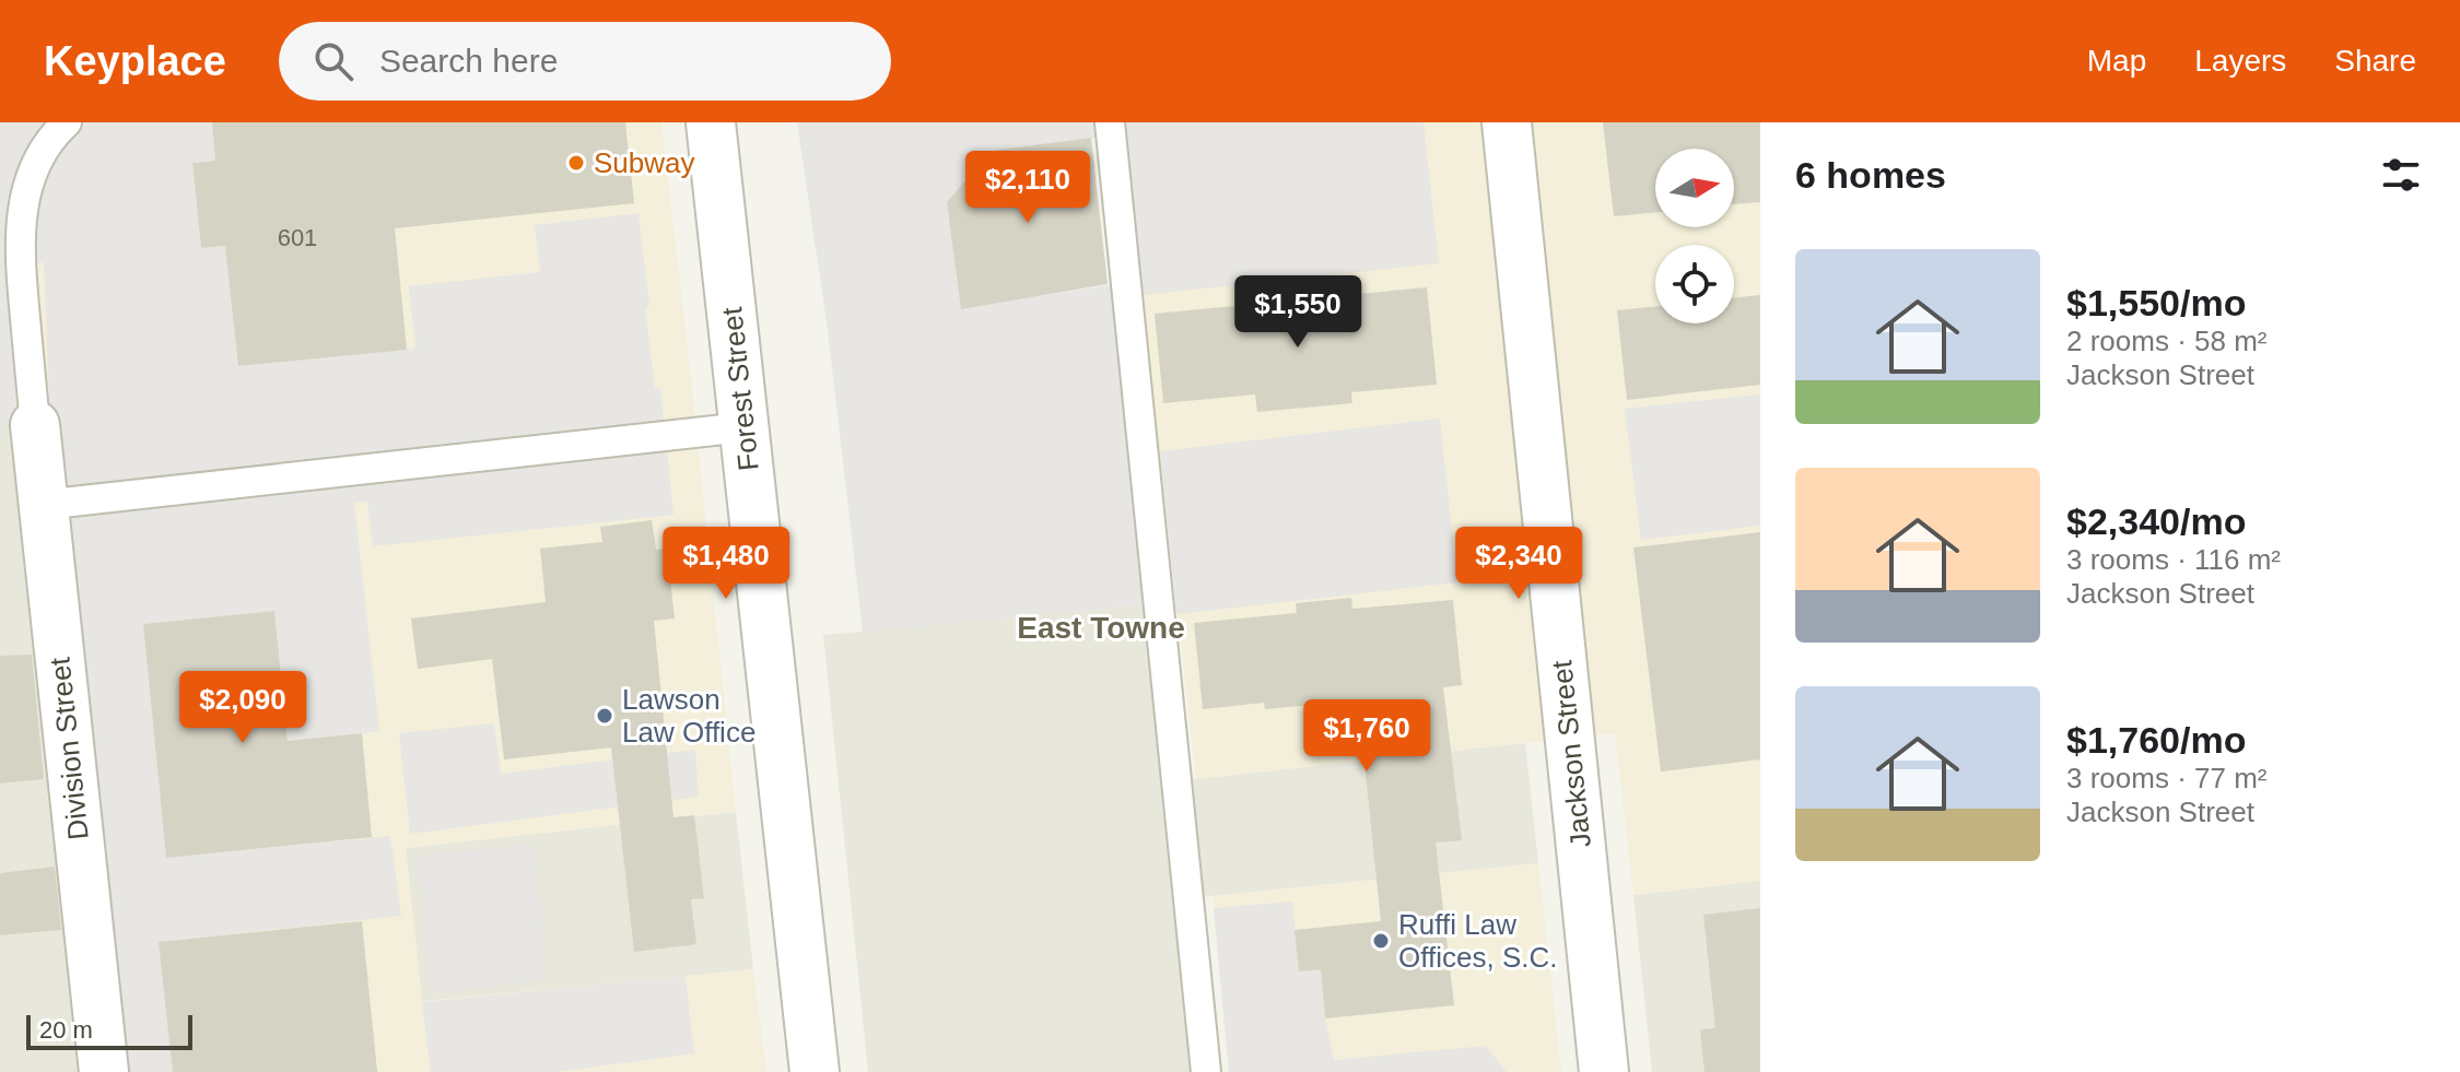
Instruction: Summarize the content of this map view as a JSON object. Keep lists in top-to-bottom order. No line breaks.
{"streets":{"street":["Forest Street","Division Street","Jackson Street"]},"districts":["East Towne"],"places":["Subway","Lawson Law Office","Ruffi Law Offices, S.C."],"house_numbers":["601"],"scale_bar":"20 m","north":"right","page":{"header":"Keyplace","search":"Search here","nav":["Map","Layers","Share"],"heading":"6 homes","price":["$2,110","$1,550","$1,480","$2,340","$2,090","$1,760"],"list":[{"name":"$1,550/mo","note":"2 rooms · 58 m² · Jackson Street"},{"name":"$2,340/mo","note":"3 rooms · 116 m² · Jackson Street"},{"name":"$1,760/mo","note":"3 rooms · 77 m² · Jackson Street"}],"scale":"20 m"}}
